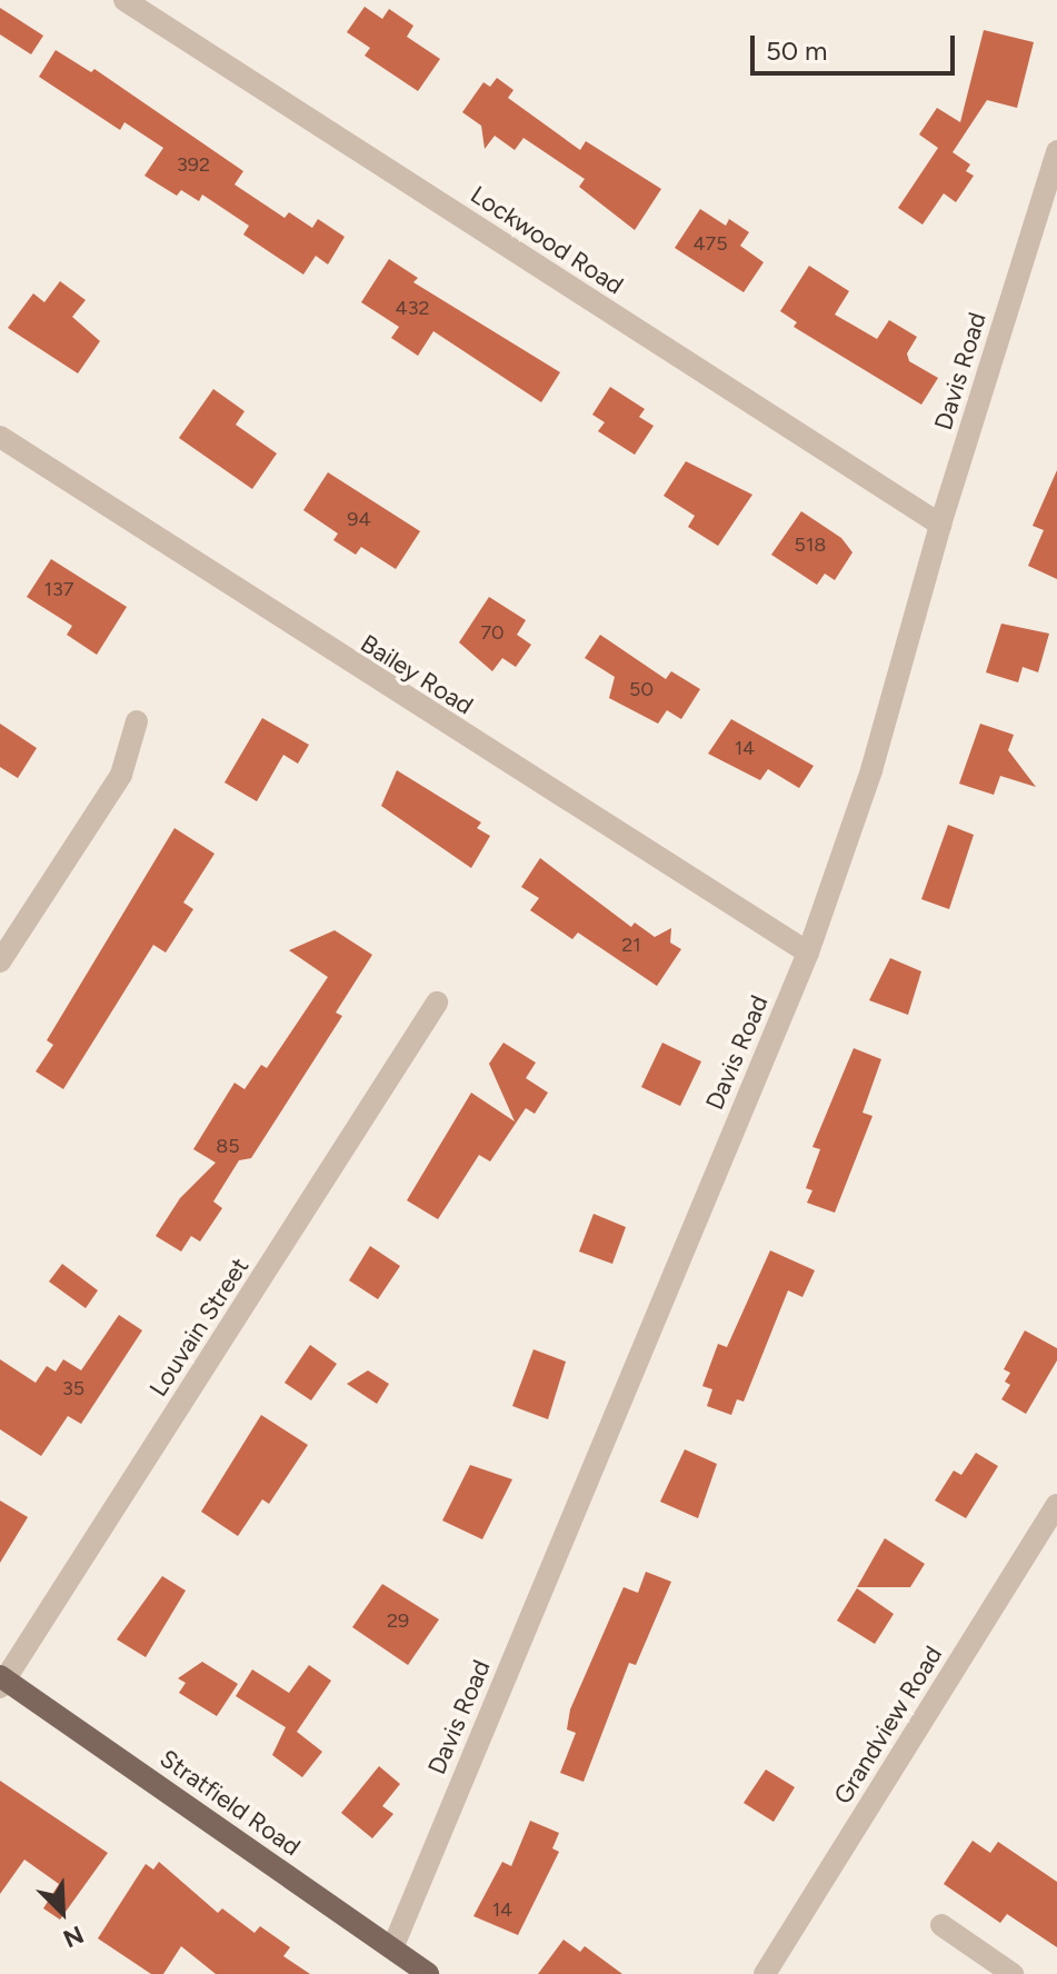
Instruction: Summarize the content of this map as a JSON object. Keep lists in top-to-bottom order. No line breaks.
{"streets":{"main road":["Stratfield Road"],"street":["Lockwood Road","Davis Road","Bailey Road","Louvain Street","Grandview Road"]},"crossings":[["Lockwood Road","Davis Road"],["Davis Road","Bailey Road"],["Davis Road","Stratfield Road"],["Louvain Street","Stratfield Road"]],"house_numbers":["392","475","432","94","518","137","70","50","14","21","85","35","29","14"],"scale_bar":"50 m","north":"bottom right"}
